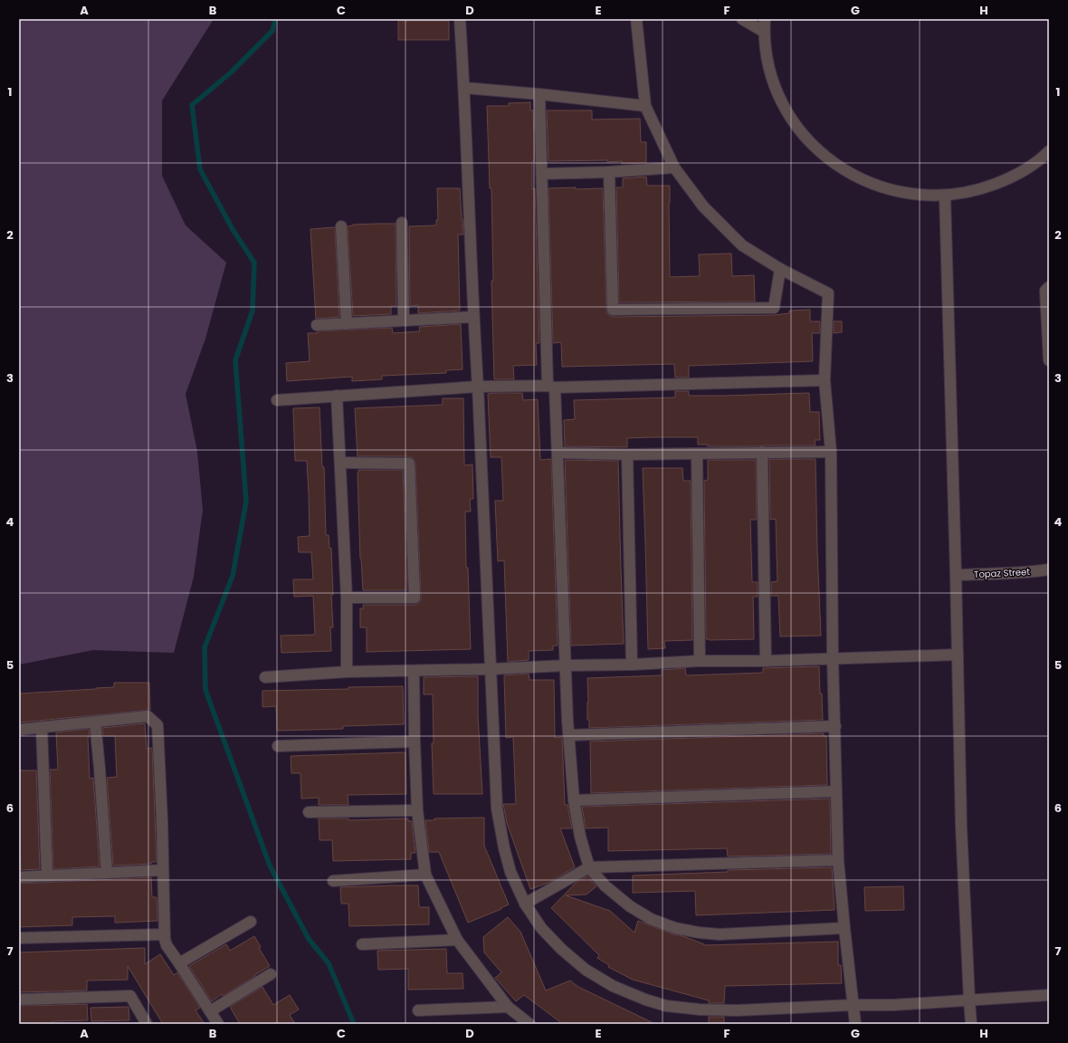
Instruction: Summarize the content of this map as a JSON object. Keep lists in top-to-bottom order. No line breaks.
{"streets":{"street":["Topaz Street"]},"grid":{"columns":["A","B","C","D","E","F","G","H"],"rows":["1","2","3","4","5","6","7"]}}
